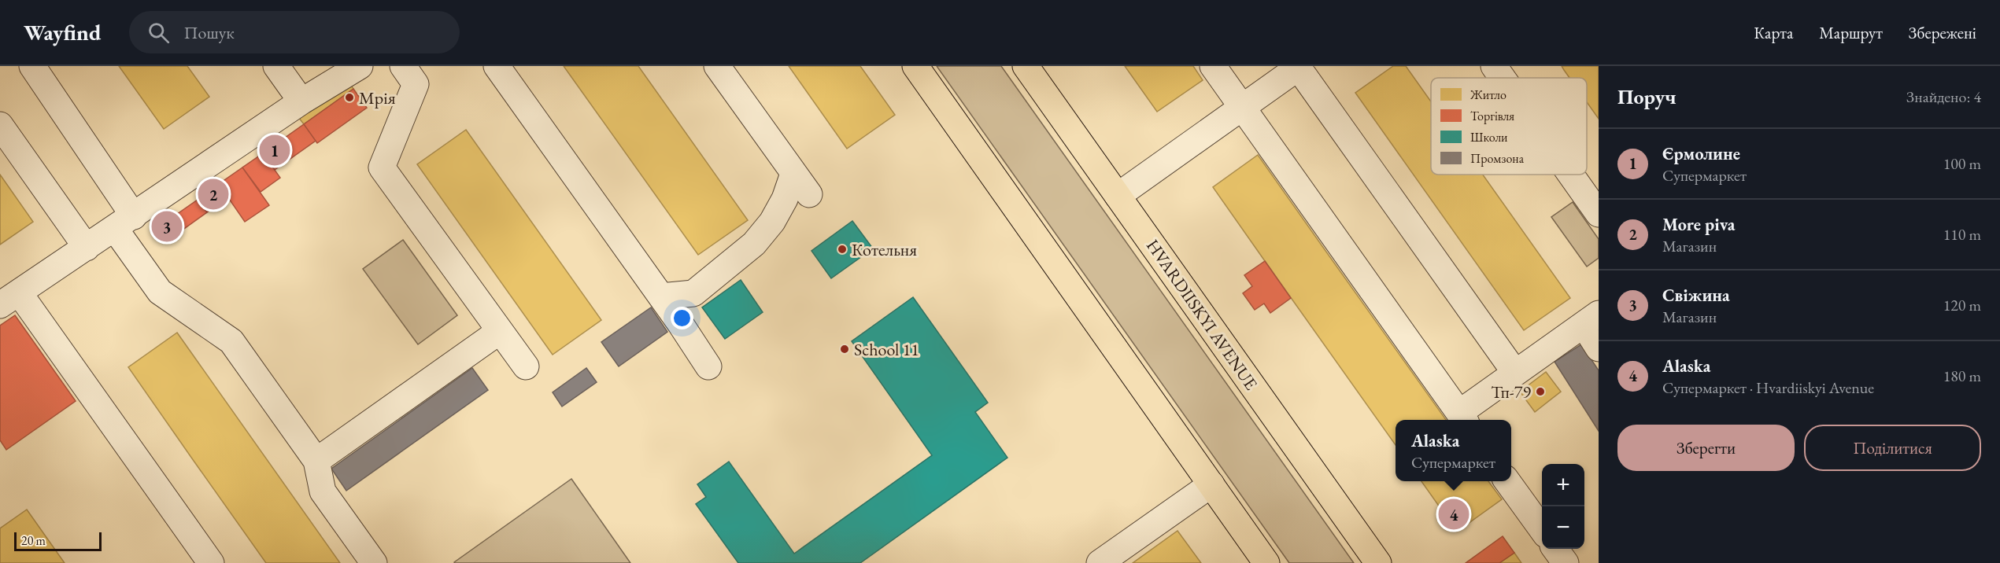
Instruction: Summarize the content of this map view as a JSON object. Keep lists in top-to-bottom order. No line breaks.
{"streets":{"main road":["HVARDIISKYI AVENUE"]},"places":["Мрія","Котельня","School 11","Тп-79"],"legend":["Житло","Торгівля","Школи","Промзона"],"scale_bar":"20 m","page":{"header":"Wayfind","search":"Пошук","nav":["Карта","Маршрут","Збережені"],"heading":["Поруч","Знайдено: 4"],"list":[{"mark":"1","name":"Єрмолине","note":"Супермаркет","value":"100 m"},{"mark":"2","name":"More piva","note":"Магазин","value":"110 m"},{"mark":"3","name":"Свіжина","note":"Магазин","value":"120 m"},{"mark":"4","name":"Alaska","note":"Супермаркет · Hvardiiskyi Avenue","value":"180 m"}],"pins":["1","2","3","4"],"buttons":["Зберегти","Поділитися"],"popup":["Alaska","Супермаркет"],"map_buttons":["+","−"],"scale":"20 m"}}
